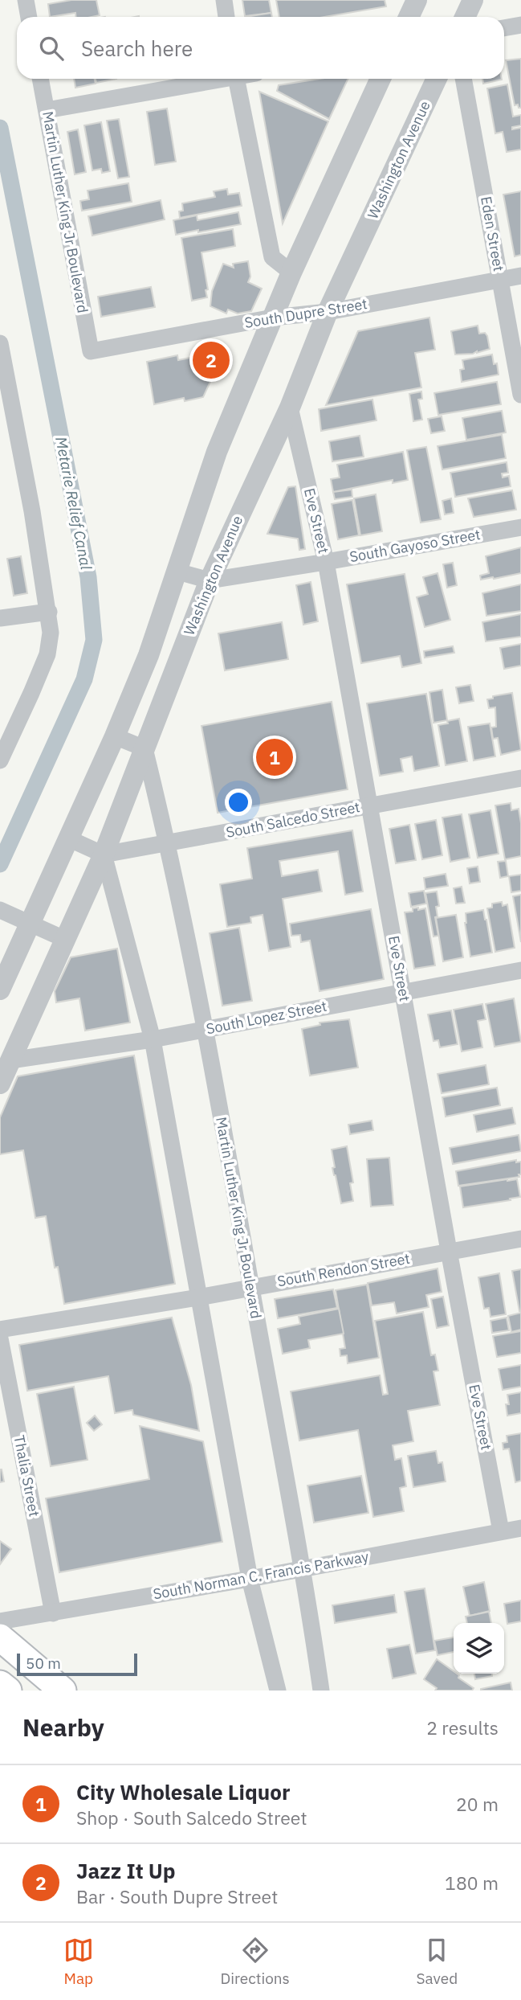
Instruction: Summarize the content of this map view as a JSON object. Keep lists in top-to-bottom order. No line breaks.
{"streets":{"street":["Washington Avenue","Martin Luther King Jr Boulevard","Eden Street","South Dupre Street","Eve Street","South Gayoso Street","South Salcedo Street","South Lopez Street","South Rendon Street","Thalia Street","South Norman C. Francis Parkway"]},"crossings":[["Washington Avenue","Martin Luther King Jr Boulevard"],["Washington Avenue","South Dupre Street"],["Washington Avenue","Eve Street"],["Washington Avenue","South Gayoso Street"],["Washington Avenue","South Salcedo Street"],["Washington Avenue","South Lopez Street"],["Martin Luther King Jr Boulevard","South Dupre Street"],["Martin Luther King Jr Boulevard","South Salcedo Street"],["Martin Luther King Jr Boulevard","South Lopez Street"],["Martin Luther King Jr Boulevard","South Rendon Street"],["Martin Luther King Jr Boulevard","South Norman C. Francis Parkway"],["Eden Street","South Dupre Street"],["Eve Street","South Gayoso Street"],["Eve Street","South Salcedo Street"],["Eve Street","South Lopez Street"],["Eve Street","South Rendon Street"],["Eve Street","South Norman C. Francis Parkway"],["Thalia Street","South Norman C. Francis Parkway"]],"water":["Metarie Relief Canal"],"scale_bar":"50 m","page":{"search":"Search here","pins":["2","1"],"scale":"50 m","heading":["Nearby","2 results"],"list":[{"mark":"1","name":"City Wholesale Liquor","note":"Shop · South Salcedo Street","value":"20 m"},{"mark":"2","name":"Jazz It Up","note":"Bar · South Dupre Street","value":"180 m"}],"nav":["Map","Directions","Saved"]}}
